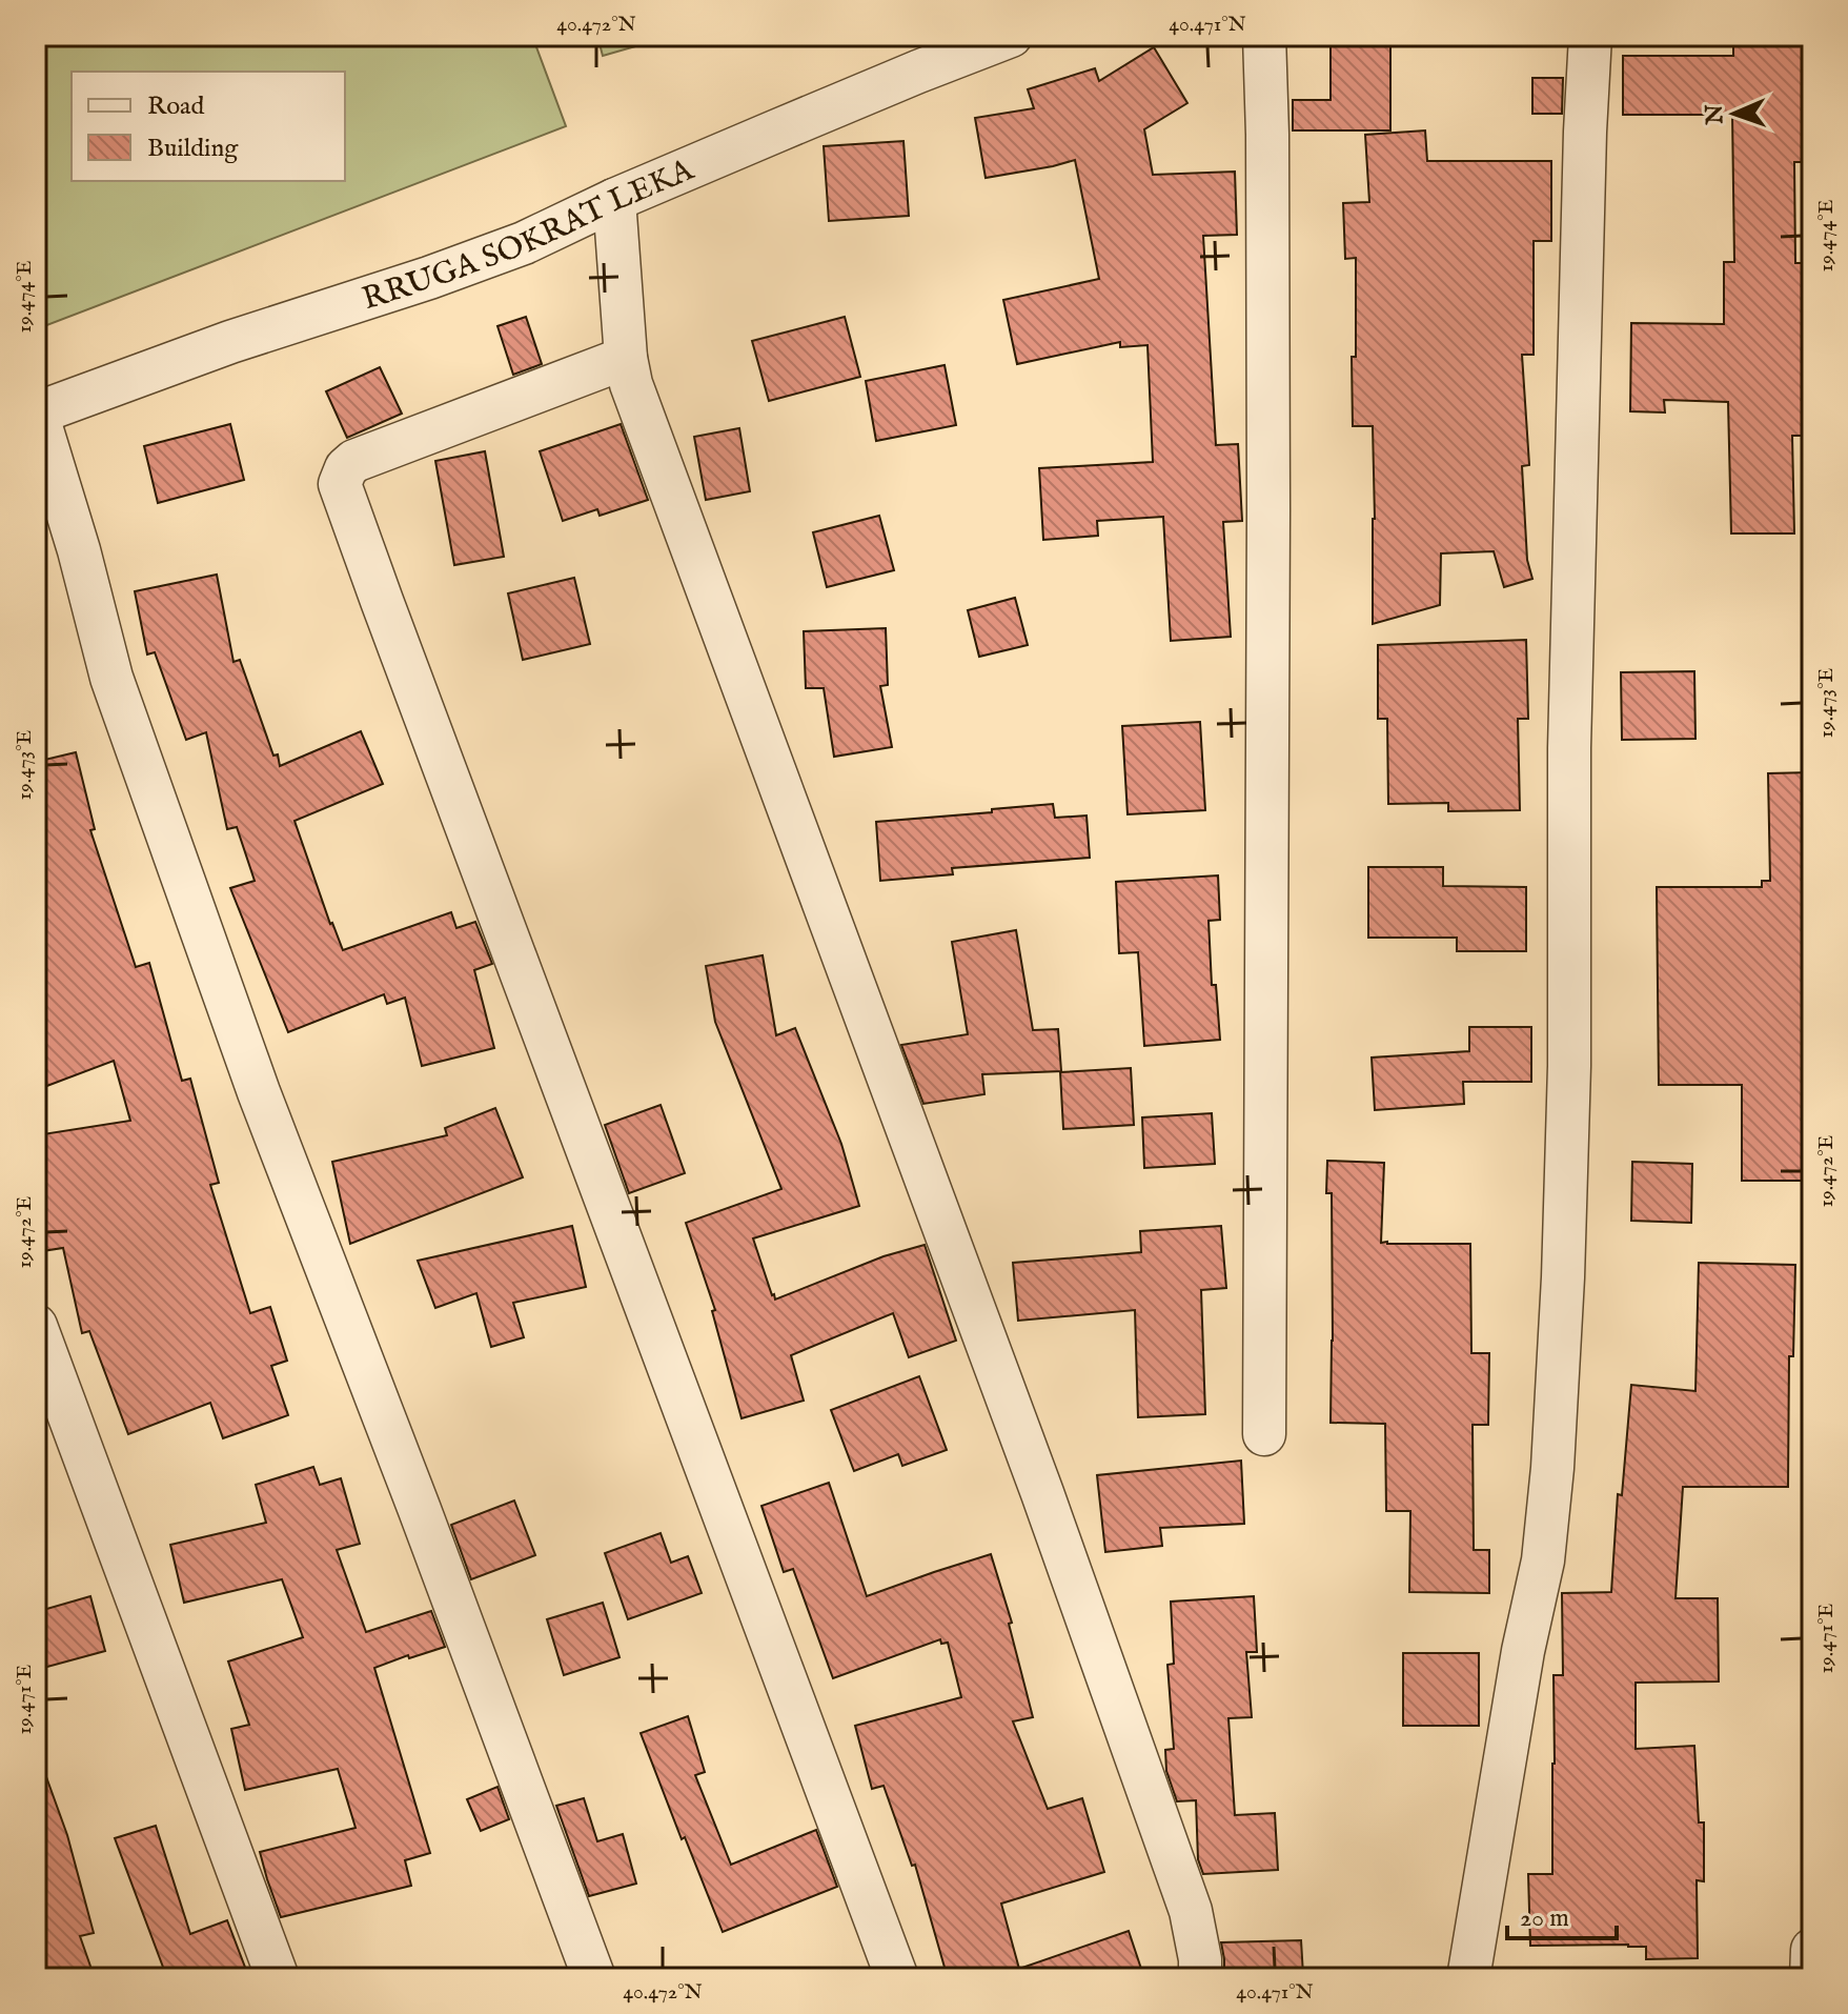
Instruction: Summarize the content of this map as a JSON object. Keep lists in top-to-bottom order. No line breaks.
{"streets":{"street":["RRUGA SOKRAT LEKA"]},"legend":["Road","Building"],"scale_bar":"20 m","north":"left","coordinates":["40.472°N","40.471°N","19.474°E","19.473°E","19.472°E","19.471°E"]}
